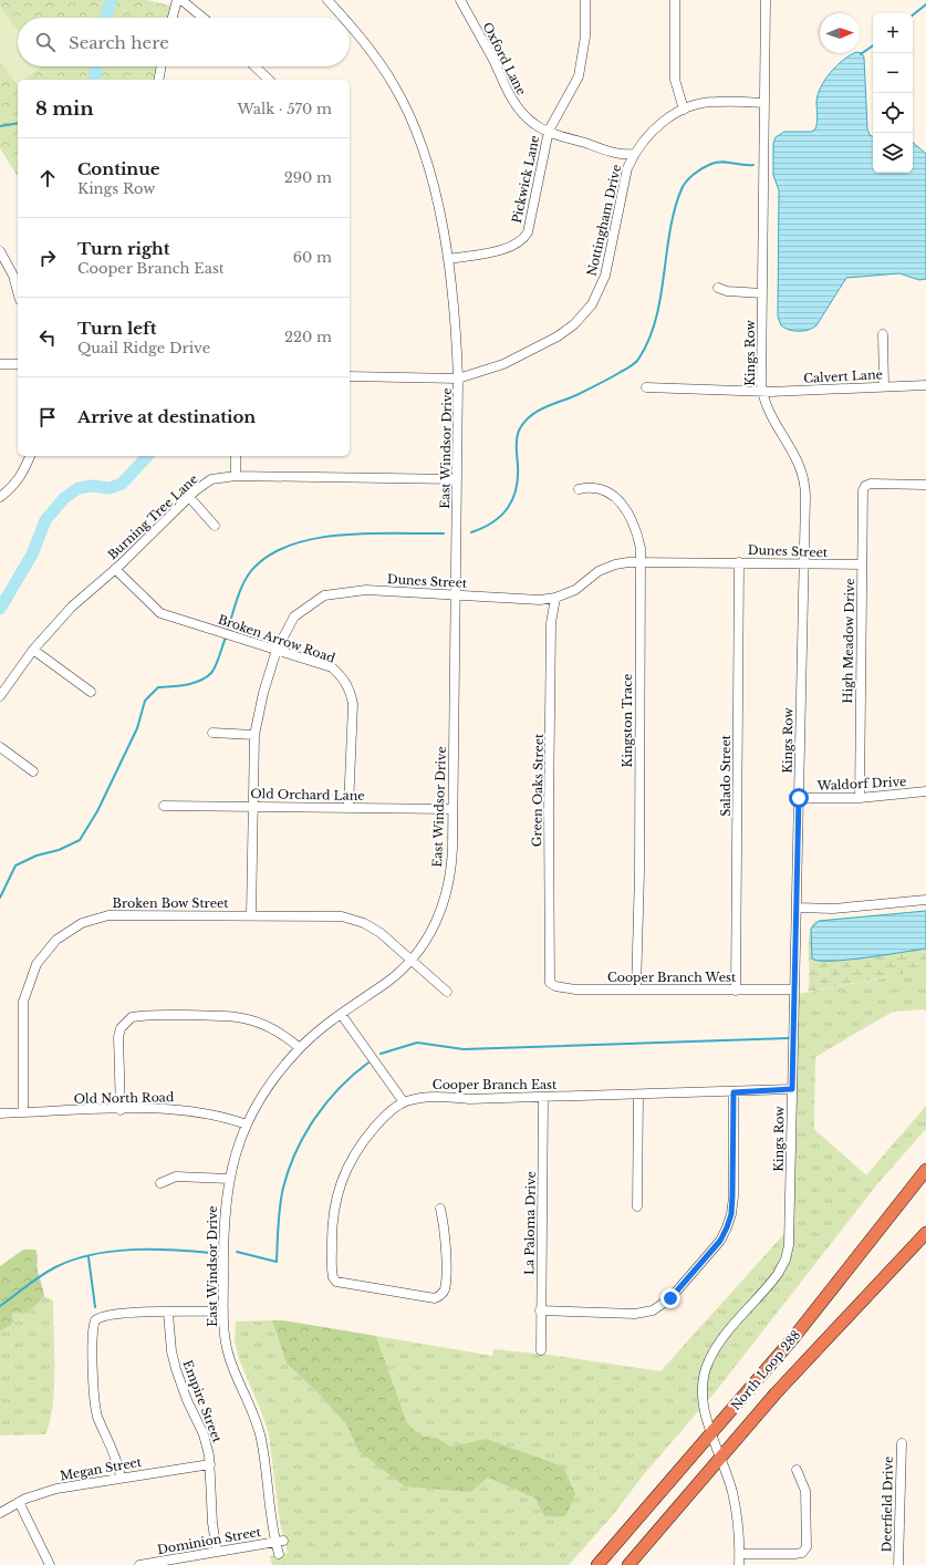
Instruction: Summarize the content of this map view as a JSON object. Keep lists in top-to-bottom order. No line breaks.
{"streets":{"highway":["North Loop 288"],"street":["Oxford Lane","Pickwick Lane","Nottingham Drive","Kings Row","Calvert Lane","East Windsor Drive","Burning Tree Lane","Dunes Street","Broken Arrow Road","High Meadow Drive","Kingston Trace","Salado Street","Waldorf Drive","Green Oaks Street","Old Orchard Lane","Broken Bow Street","Cooper Branch West","Cooper Branch East","Old North Road","La Paloma Drive","Empire Street","Megan Street","Deerfield Drive","Dominion Street"]},"crossings":[["Oxford Lane","Pickwick Lane"],["Oxford Lane","Nottingham Drive"],["Pickwick Lane","East Windsor Drive"],["Nottingham Drive","Kings Row"],["Nottingham Drive","East Windsor Drive"],["Kings Row","Calvert Lane"],["Kings Row","Dunes Street"],["Kings Row","Waldorf Drive"],["Kings Row","Cooper Branch West"],["Kings Row","Cooper Branch East"],["Kings Row","North Loop 288"],["East Windsor Drive","Burning Tree Lane"],["East Windsor Drive","Dunes Street"],["East Windsor Drive","Old Orchard Lane"],["East Windsor Drive","Broken Bow Street"],["East Windsor Drive","Old North Road"],["East Windsor Drive","Dominion Street"],["Burning Tree Lane","Broken Arrow Road"],["Dunes Street","Broken Arrow Road"],["Dunes Street","High Meadow Drive"],["Dunes Street","Kingston Trace"],["Dunes Street","Salado Street"],["Dunes Street","Green Oaks Street"],["Dunes Street","Old Orchard Lane"],["Dunes Street","Broken Bow Street"],["Broken Arrow Road","Old Orchard Lane"],["High Meadow Drive","Waldorf Drive"],["Kingston Trace","Cooper Branch West"],["Salado Street","Cooper Branch West"],["Green Oaks Street","Cooper Branch West"],["Broken Bow Street","Old North Road"],["Cooper Branch East","La Paloma Drive"],["Empire Street","Megan Street"],["Empire Street","Dominion Street"]],"north":"right","page":{"map_buttons":["+","−"],"search":"Search here","heading":["8 min","Walk · 570 m"],"list":[["Continue","Kings Row","290 m"],["Turn right","Cooper Branch East","60 m"],["Turn left","Quail Ridge Drive","220 m"],"Arrive at destination"]}}
